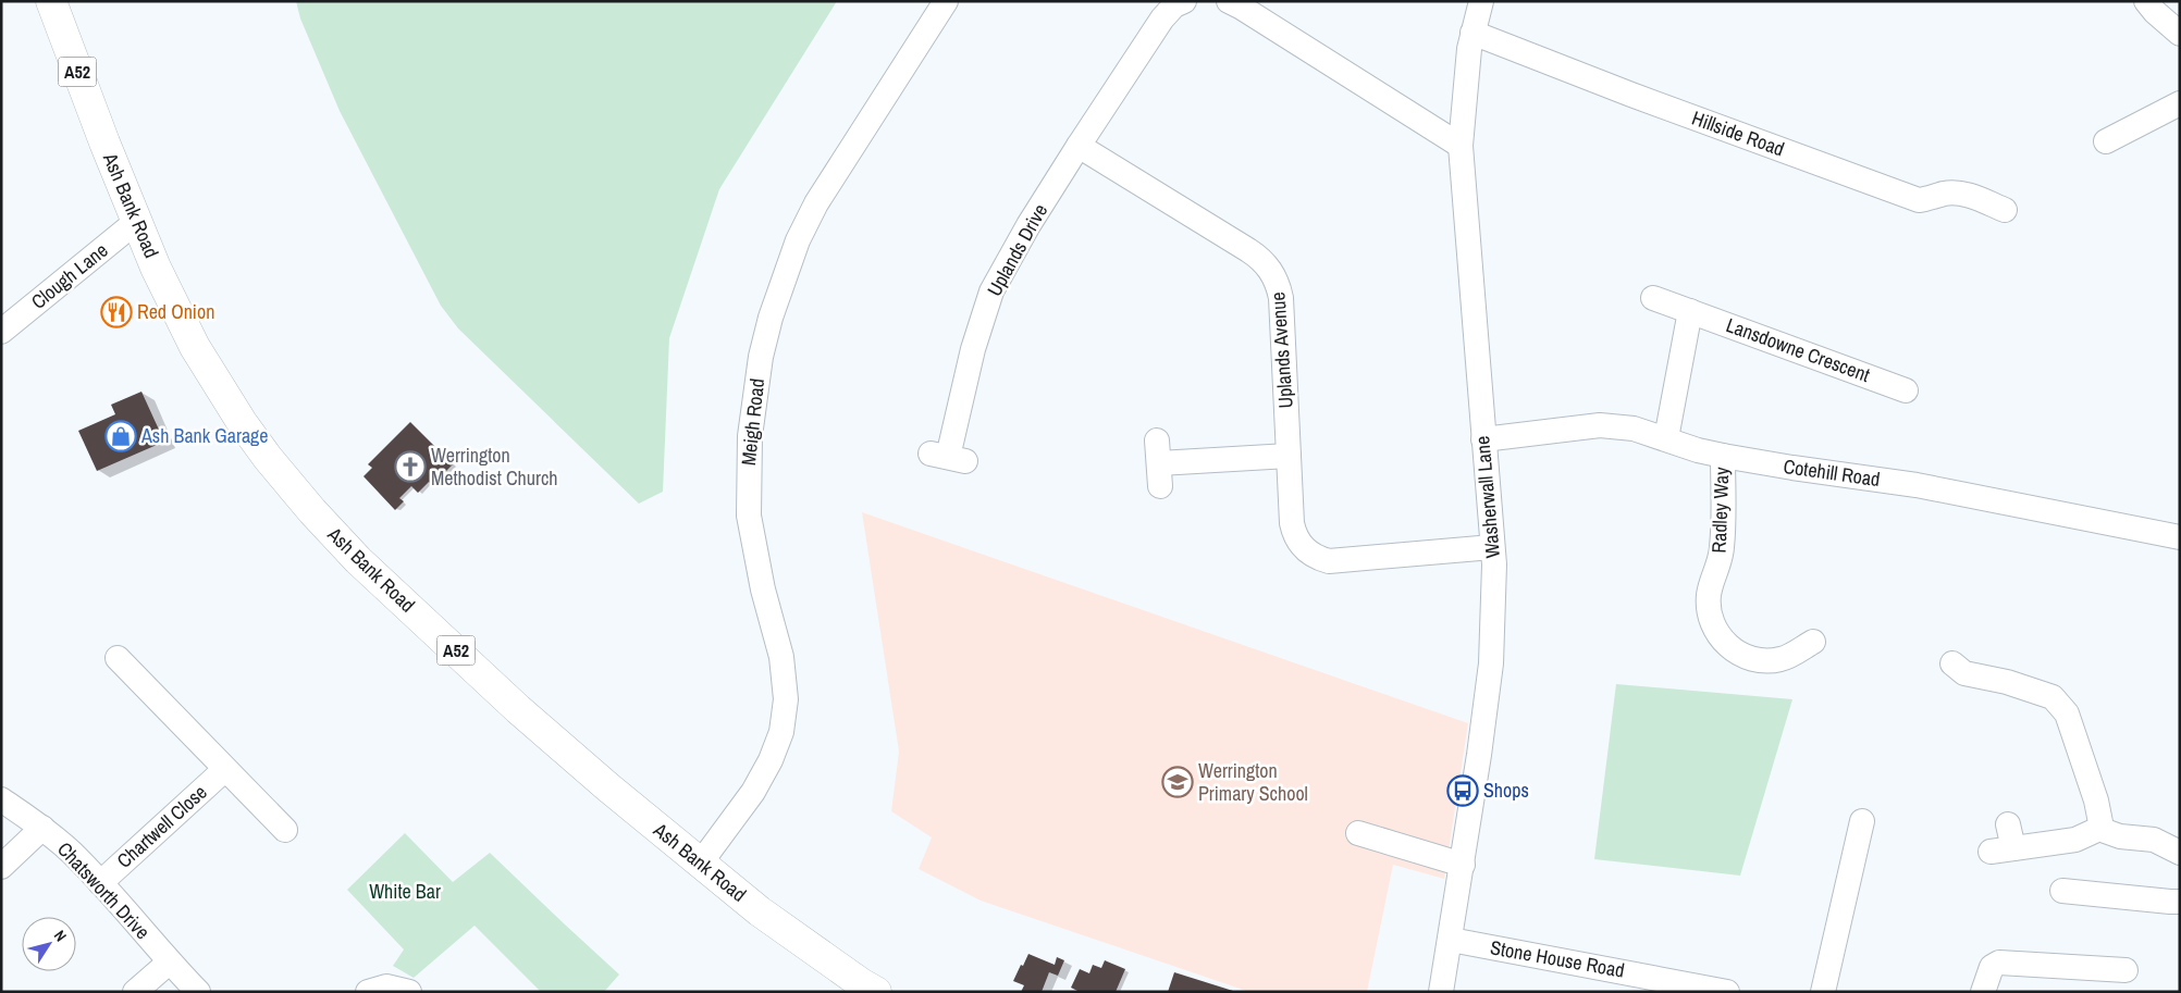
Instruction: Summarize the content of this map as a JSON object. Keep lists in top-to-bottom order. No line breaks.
{"streets":{"highway":["A52","Ash Bank Road"],"street":["Hillside Road","Uplands Drive","Clough Lane","Uplands Avenue","Lansdowne Crescent","Meigh Road","Cotehill Road","Washerwall Lane","Radley Way","Chartwell Close","Chatsworth Drive","Stone House Road"]},"crossings":[["Hillside Road","Washerwall Lane"],["Ash Bank Road","Clough Lane"],["Ash Bank Road","Meigh Road"],["Uplands Drive","Uplands Avenue"],["Uplands Avenue","Washerwall Lane"],["Cotehill Road","Washerwall Lane"],["Cotehill Road","Radley Way"],["Washerwall Lane","Stone House Road"],["Chartwell Close","Chatsworth Drive"]],"parks":["White Bar"],"places":{"restaurant":["Red Onion"],"shop":["Ash Bank Garage"],"church":["Werrington Methodist Church"],"school or university":["Werrington Primary School"],"bus stop":["Shops"]},"north":"top right"}
